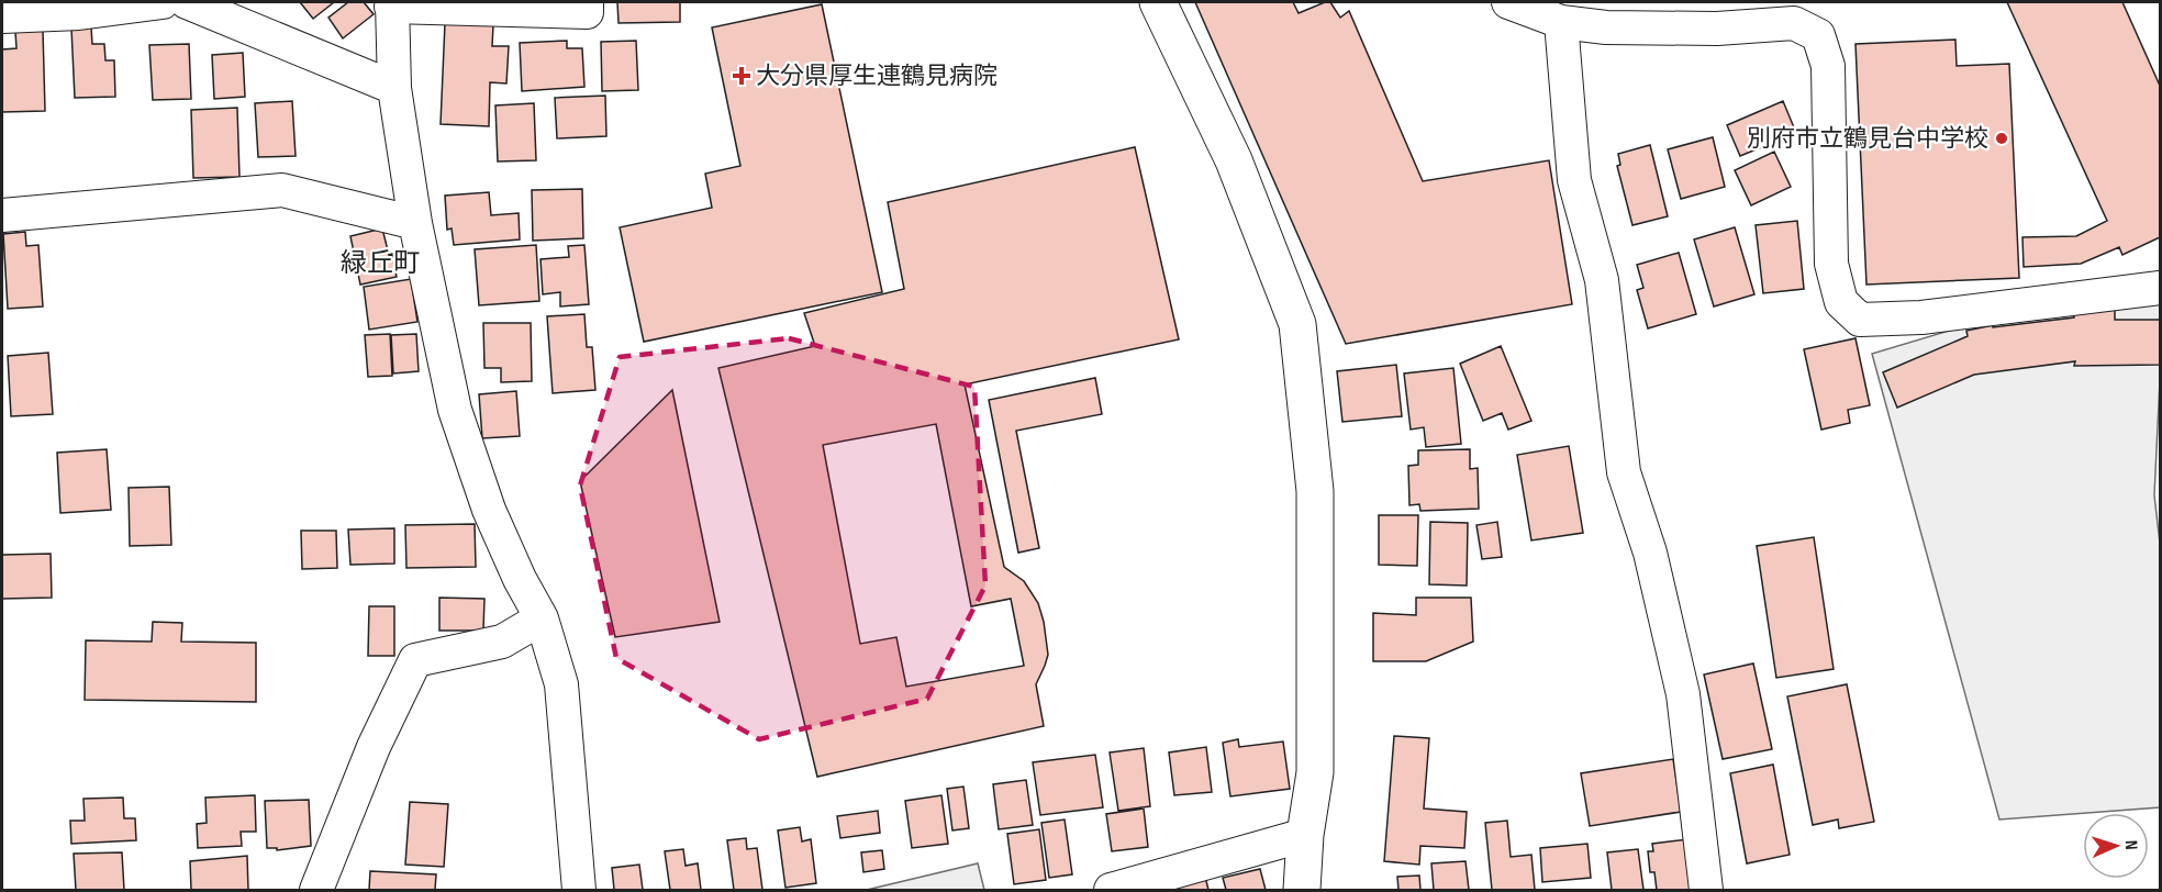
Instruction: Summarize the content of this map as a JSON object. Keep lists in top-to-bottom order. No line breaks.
{"districts":["緑丘町"],"places":{"health":["大分県厚生連鶴見病院"],"other":["別府市立鶴見台中学校"]},"north":"right"}
